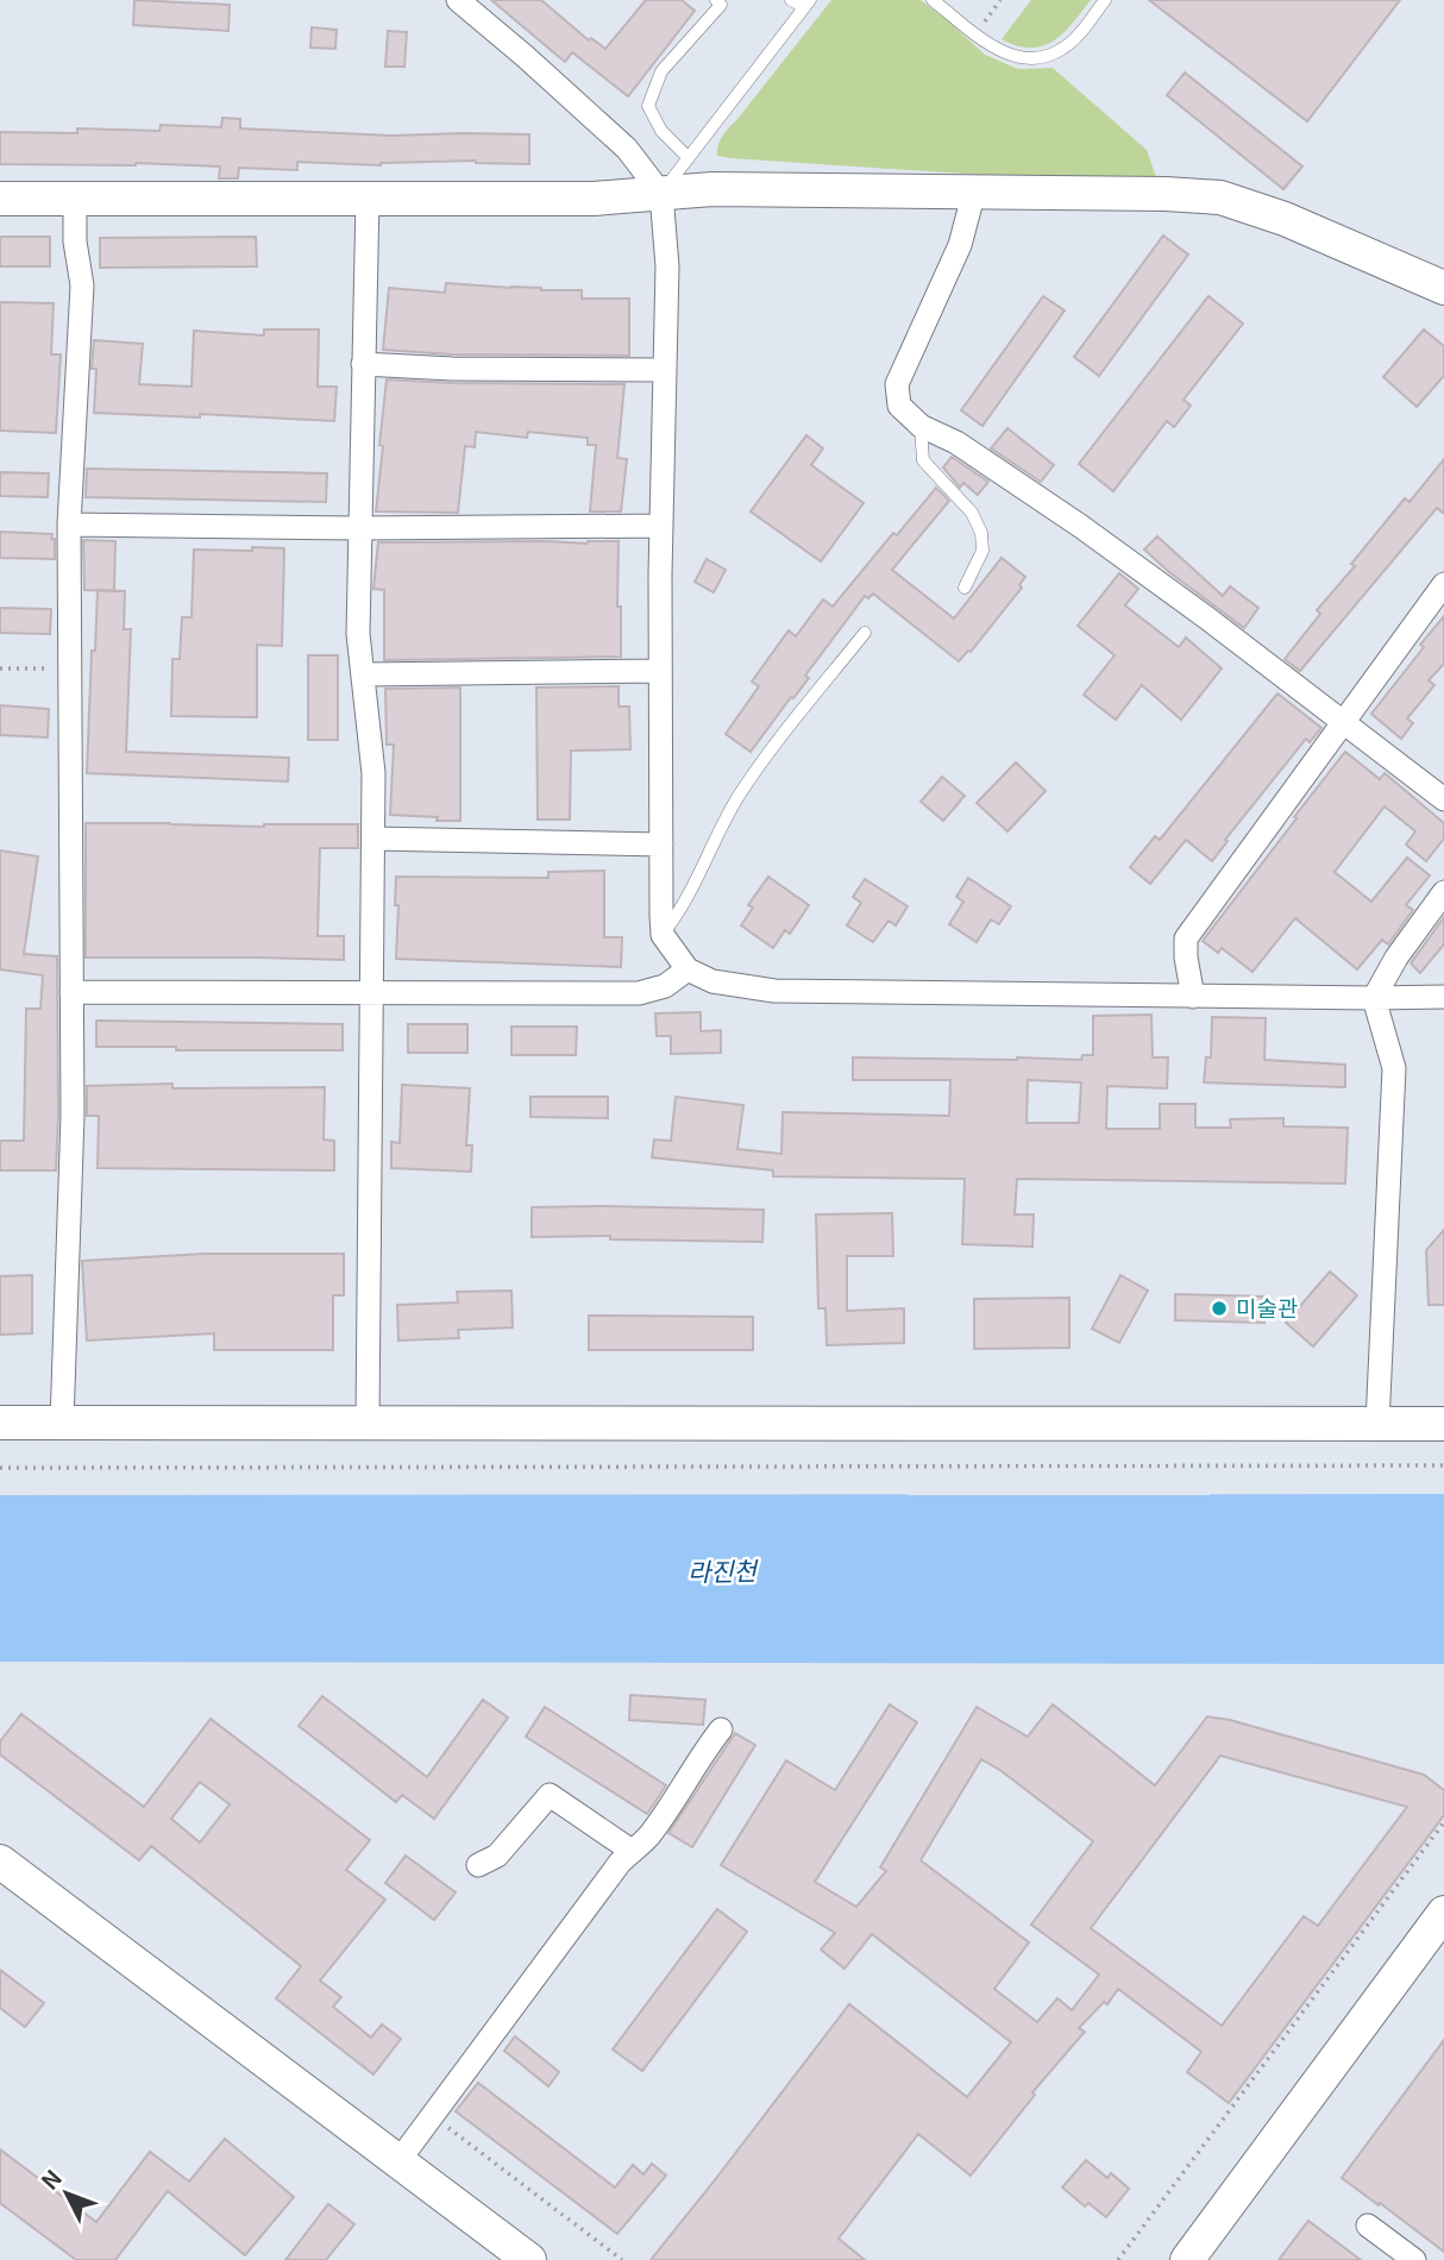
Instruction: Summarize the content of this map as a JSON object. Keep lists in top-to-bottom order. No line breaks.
{"water":["라진천"],"places":["미술관"],"north":"top left"}
